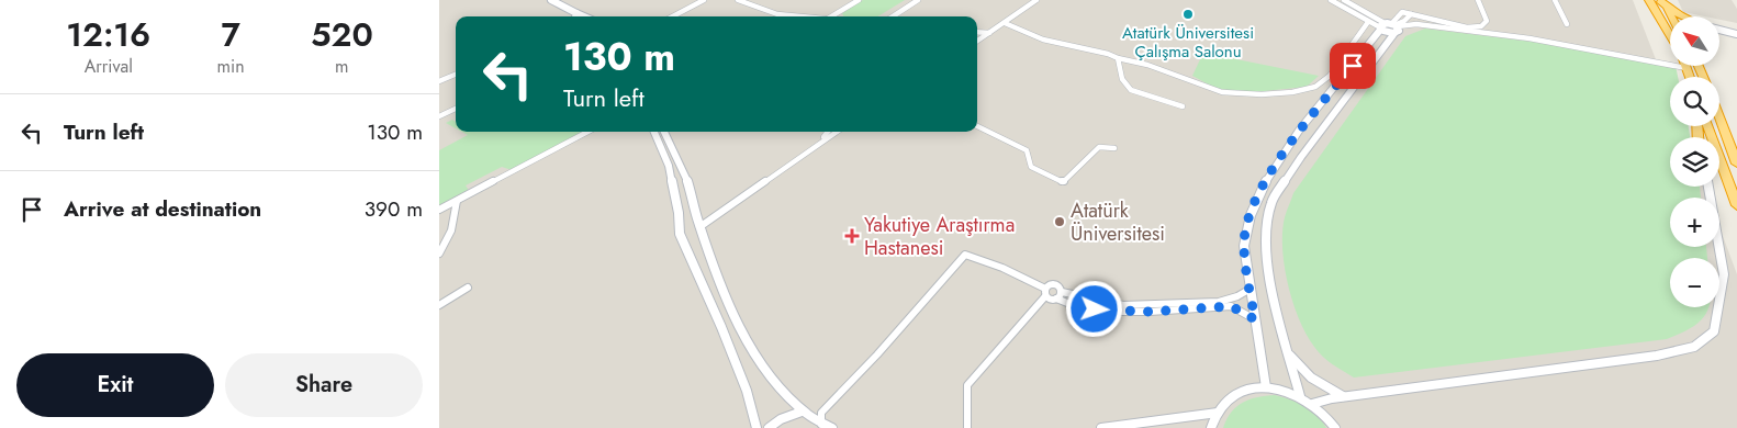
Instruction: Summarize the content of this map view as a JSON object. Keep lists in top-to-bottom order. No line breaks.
{"places":{"other":["Atatürk Üniversitesi Çalışma Salonu","Atatürk Üniversitesi"],"health":["Yakutiye Araştırma Hastanesi"]},"north":"top left","page":{"eta":["12:16","Arrival","7","min","520","m"],"map_buttons":["+","−"],"turn":["130 m","Turn left"],"list":[{"name":"Turn left","value":"130 m"},{"name":"Arrive at destination","value":"390 m"}],"buttons":["Exit","Share"]}}
